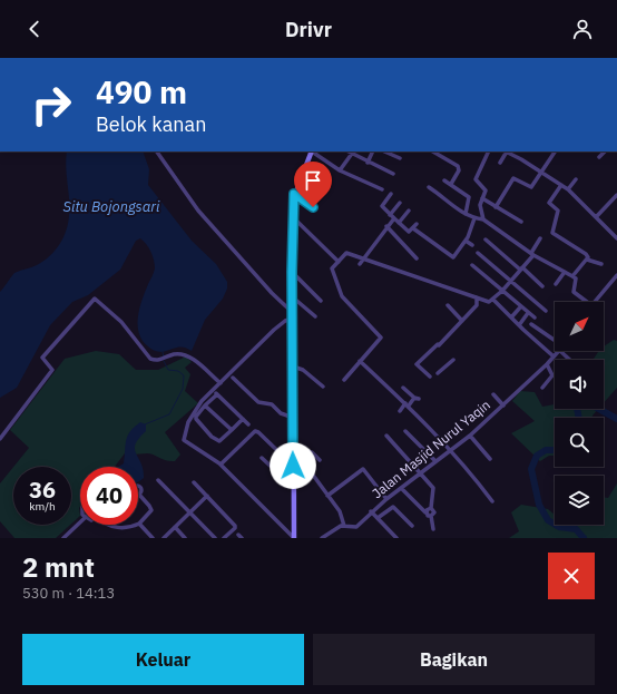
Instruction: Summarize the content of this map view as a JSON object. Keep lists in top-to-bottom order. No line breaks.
{"streets":{"street":["Jalan Masjid Nurul Yaqin"]},"water":["Situ Bojongsari"],"north":"top right","page":{"header":"Drivr","turn":["490 m","Belok kanan"],"speed":"36 km/h","limit":"40","heading":["2 mnt","530 m · 14:13"],"buttons":["Keluar","Bagikan"]}}
